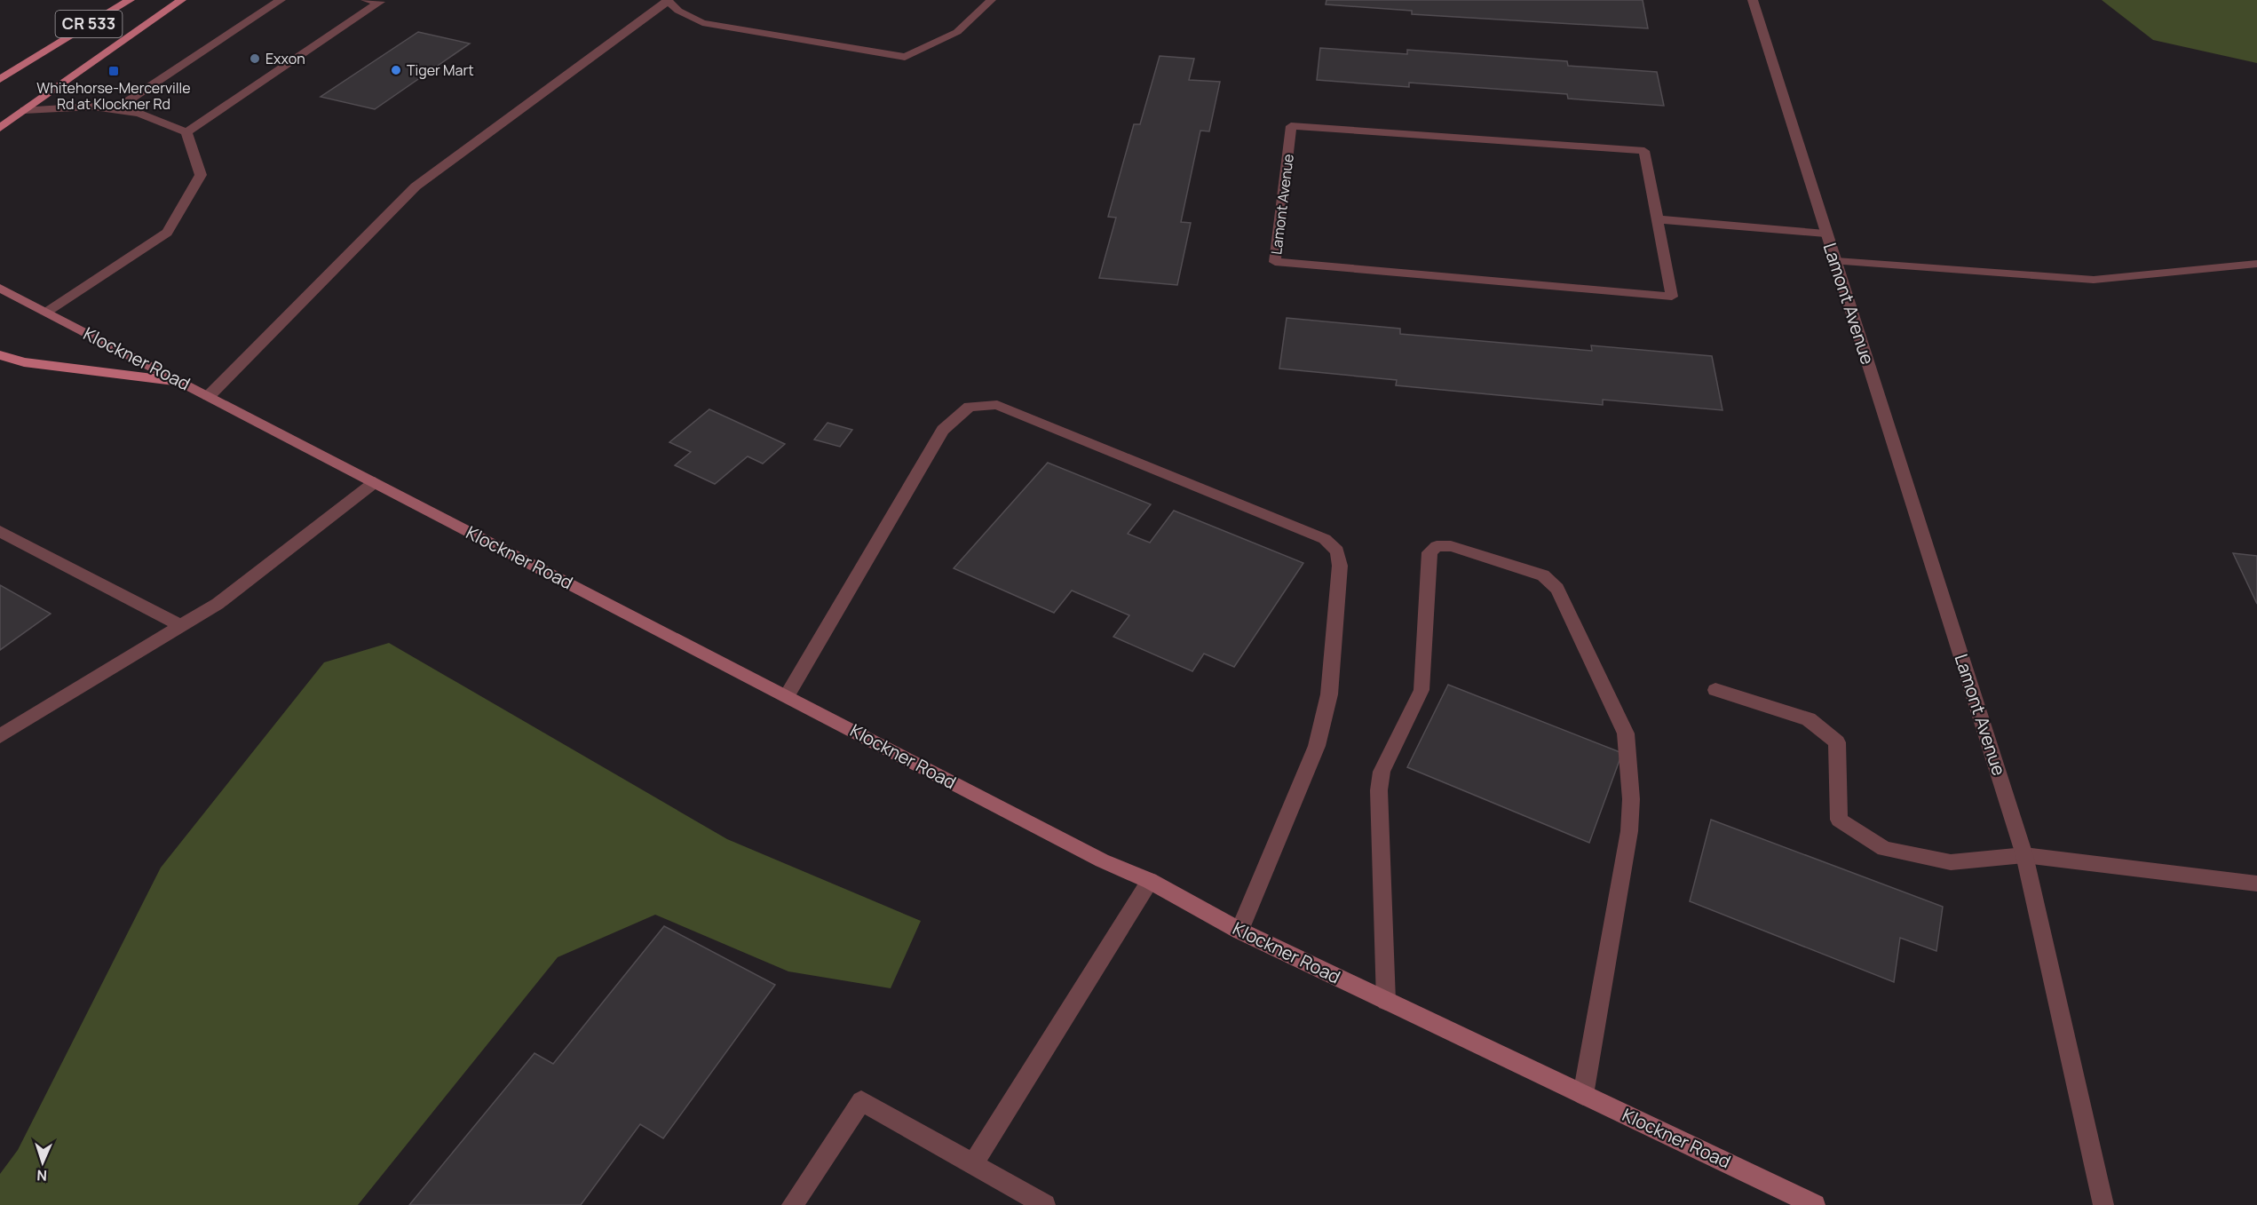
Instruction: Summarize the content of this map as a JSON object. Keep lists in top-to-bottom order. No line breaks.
{"streets":{"main road":["CR 533","Klockner Road"],"street":["Lamont Avenue"]},"places":{"other":["Exxon","Tiger Mart"],"transit":["Whitehorse-Mercerville Rd at Klockner Rd"]},"north":"bottom"}
